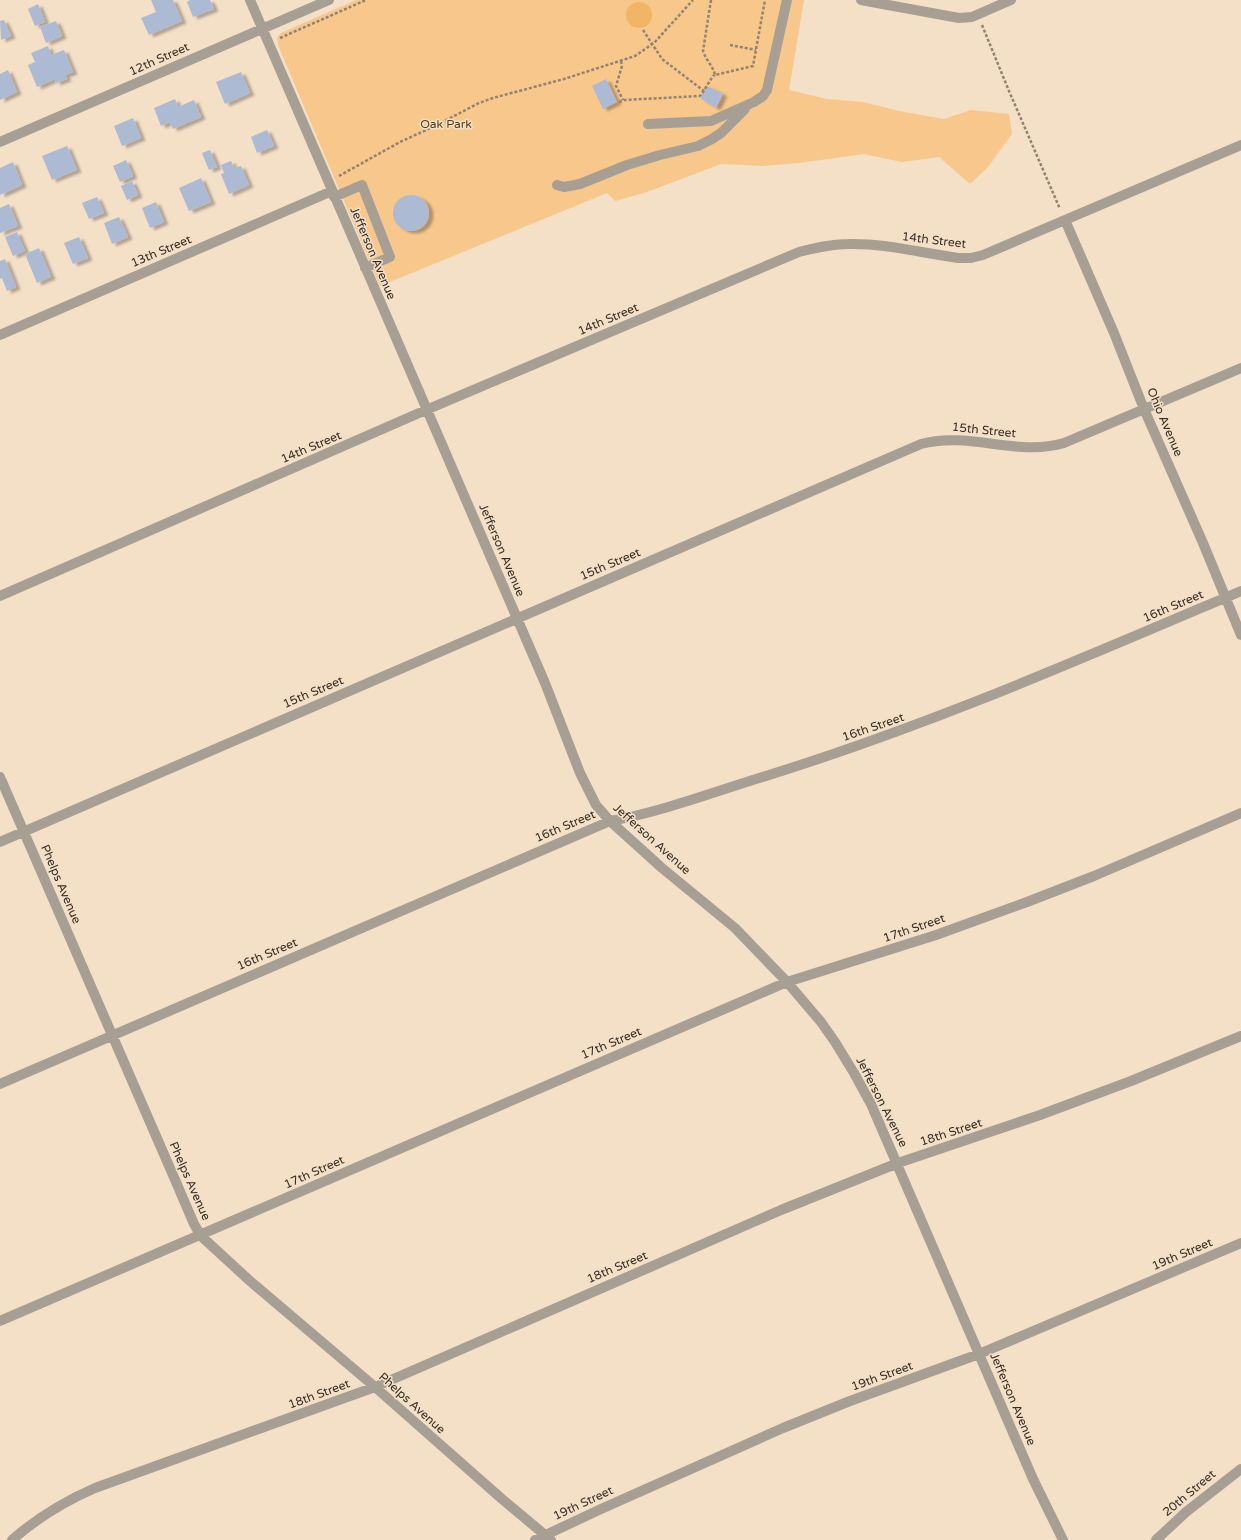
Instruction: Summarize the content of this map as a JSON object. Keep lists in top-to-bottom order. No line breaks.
{"streets":{"street":["12th Street","14th Street","13th Street","Jefferson Avenue","Ohio Avenue","15th Street","16th Street","Phelps Avenue","17th Street","18th Street","19th Street","20th Street"]},"crossings":[["12th Street","Jefferson Avenue"],["14th Street","Jefferson Avenue"],["14th Street","Ohio Avenue"],["13th Street","Jefferson Avenue"],["Jefferson Avenue","15th Street"],["Jefferson Avenue","16th Street"],["Jefferson Avenue","17th Street"],["Jefferson Avenue","18th Street"],["Jefferson Avenue","19th Street"],["Ohio Avenue","15th Street"],["Ohio Avenue","16th Street"],["15th Street","Phelps Avenue"],["16th Street","Phelps Avenue"],["Phelps Avenue","17th Street"],["Phelps Avenue","18th Street"],["Phelps Avenue","19th Street"]],"parks":["Oak Park"]}
